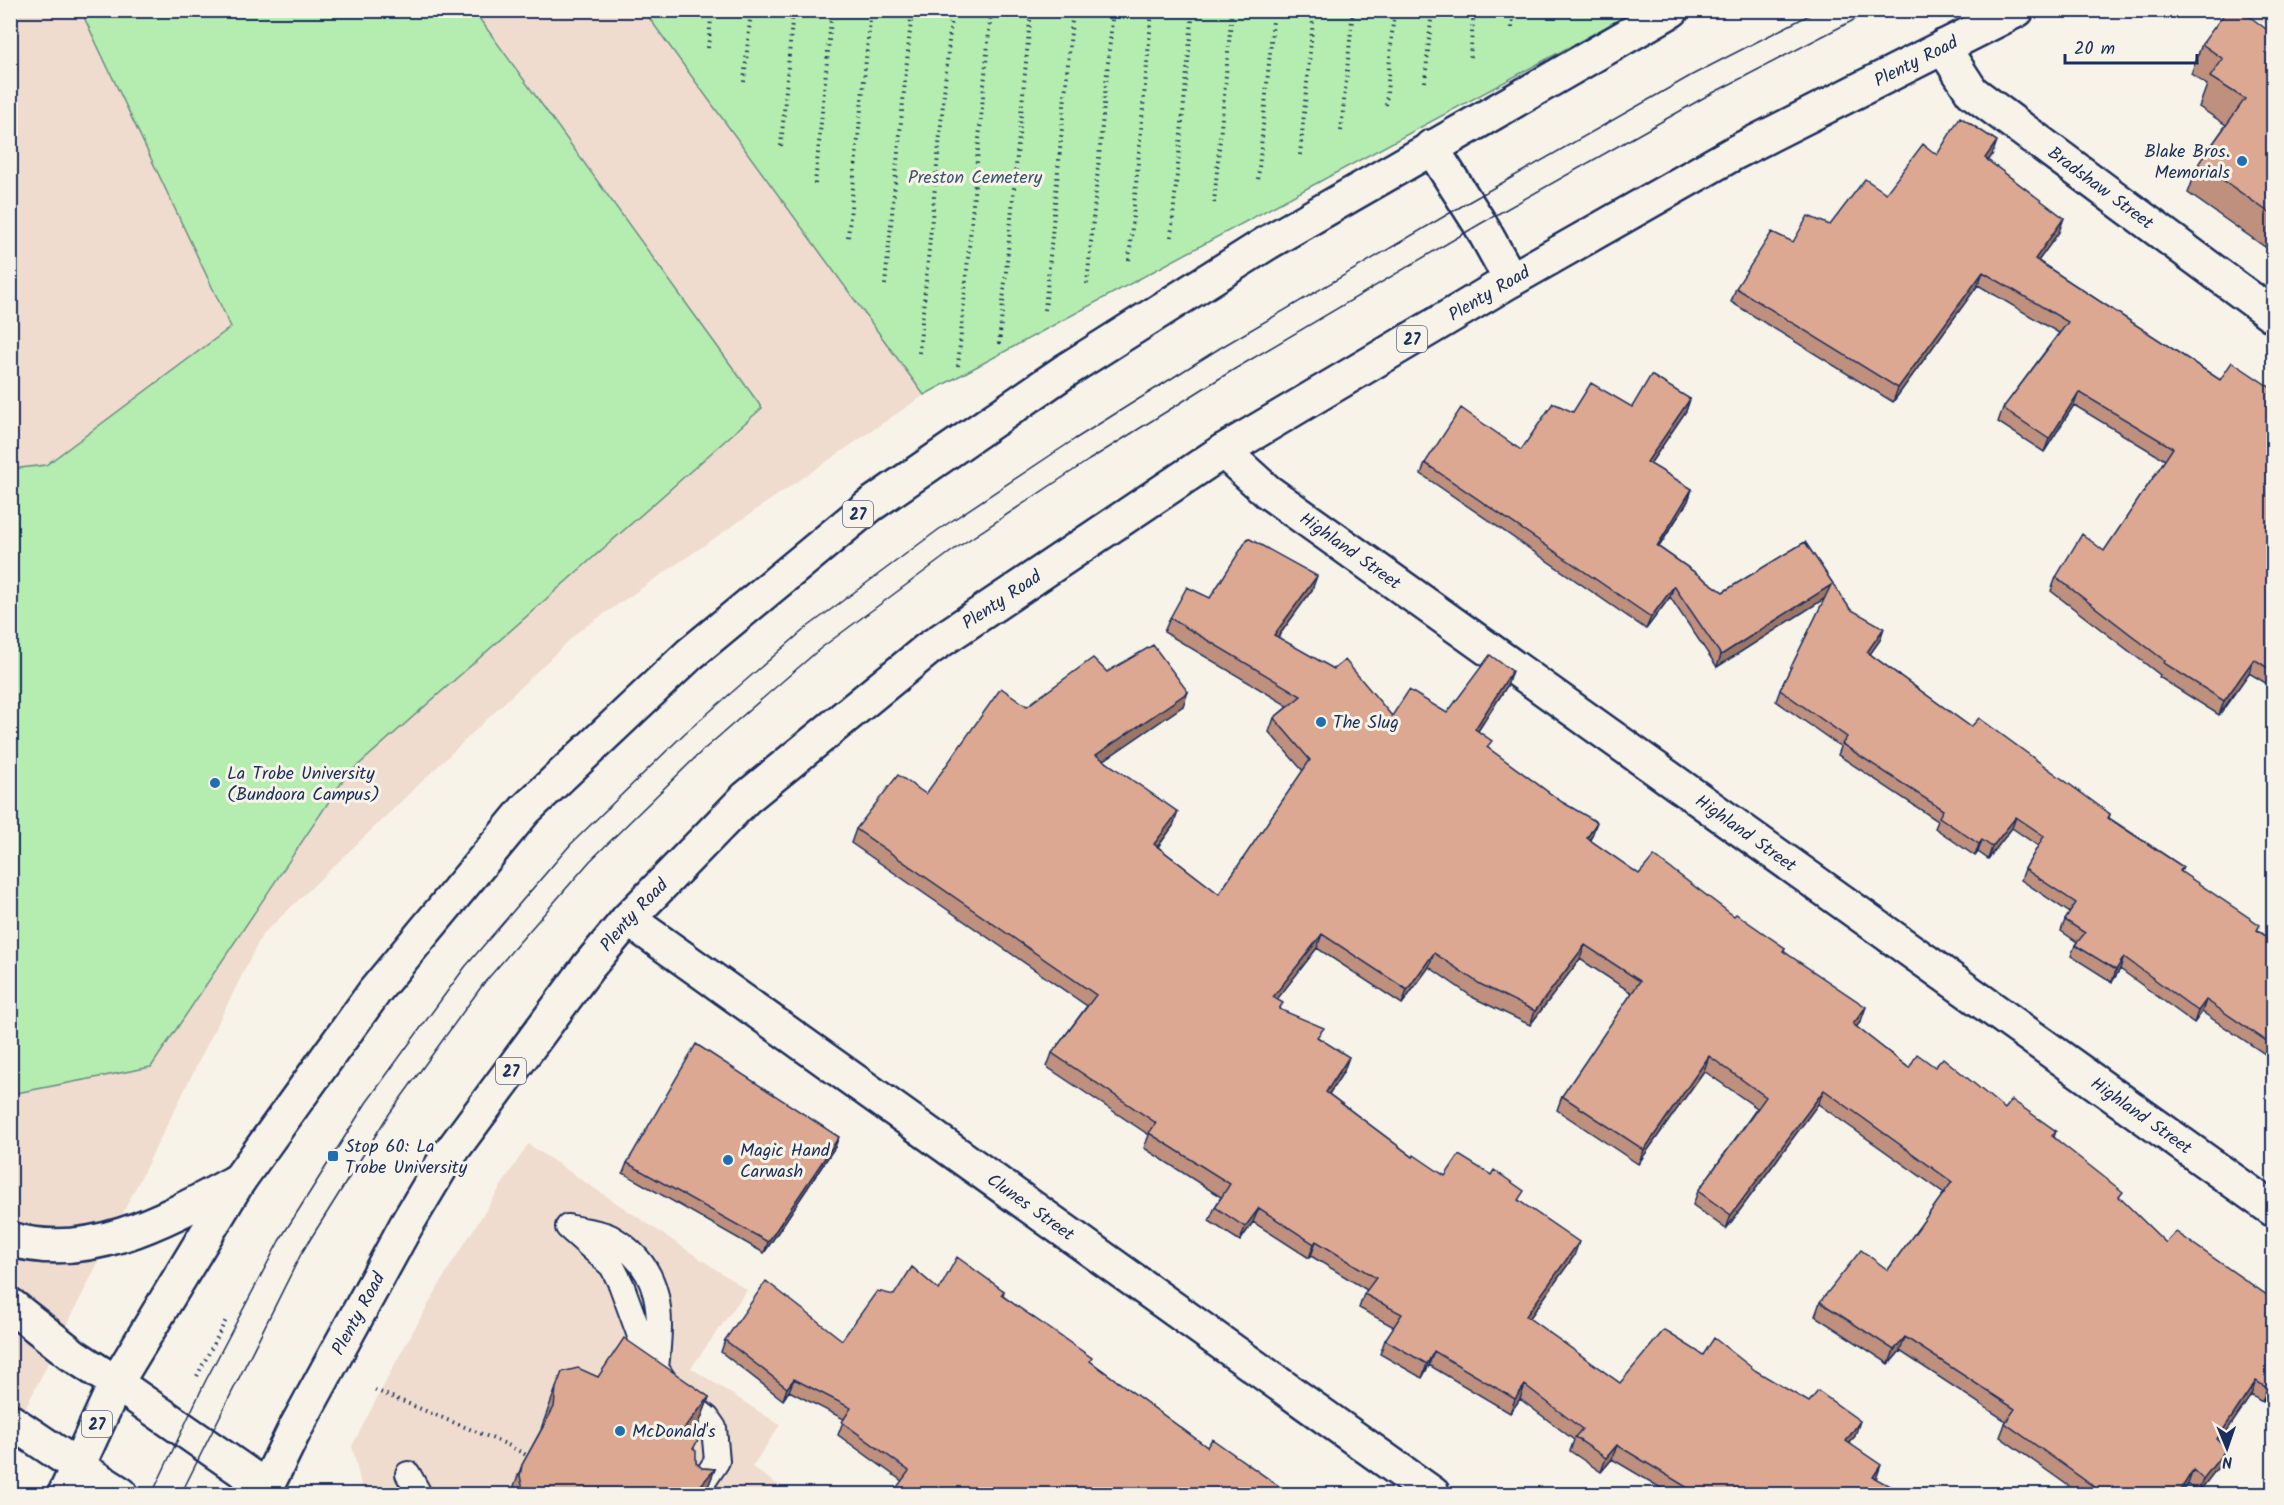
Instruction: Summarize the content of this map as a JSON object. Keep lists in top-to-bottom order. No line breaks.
{"streets":{"main road":["Plenty Road","Bradshaw Street","27","Highland Street","Clunes Street"]},"crossings":[["Plenty Road","Bradshaw Street"],["Plenty Road","Highland Street"],["Plenty Road","Clunes Street"]],"parks":["Preston Cemetery"],"places":{"other":["Blake Bros. Memorials","The Slug","La Trobe University (Bundoora Campus)","Magic Hand Carwash","McDonald's"],"transit":["Stop 60: La Trobe University"]},"scale_bar":"20 m","north":"bottom"}
